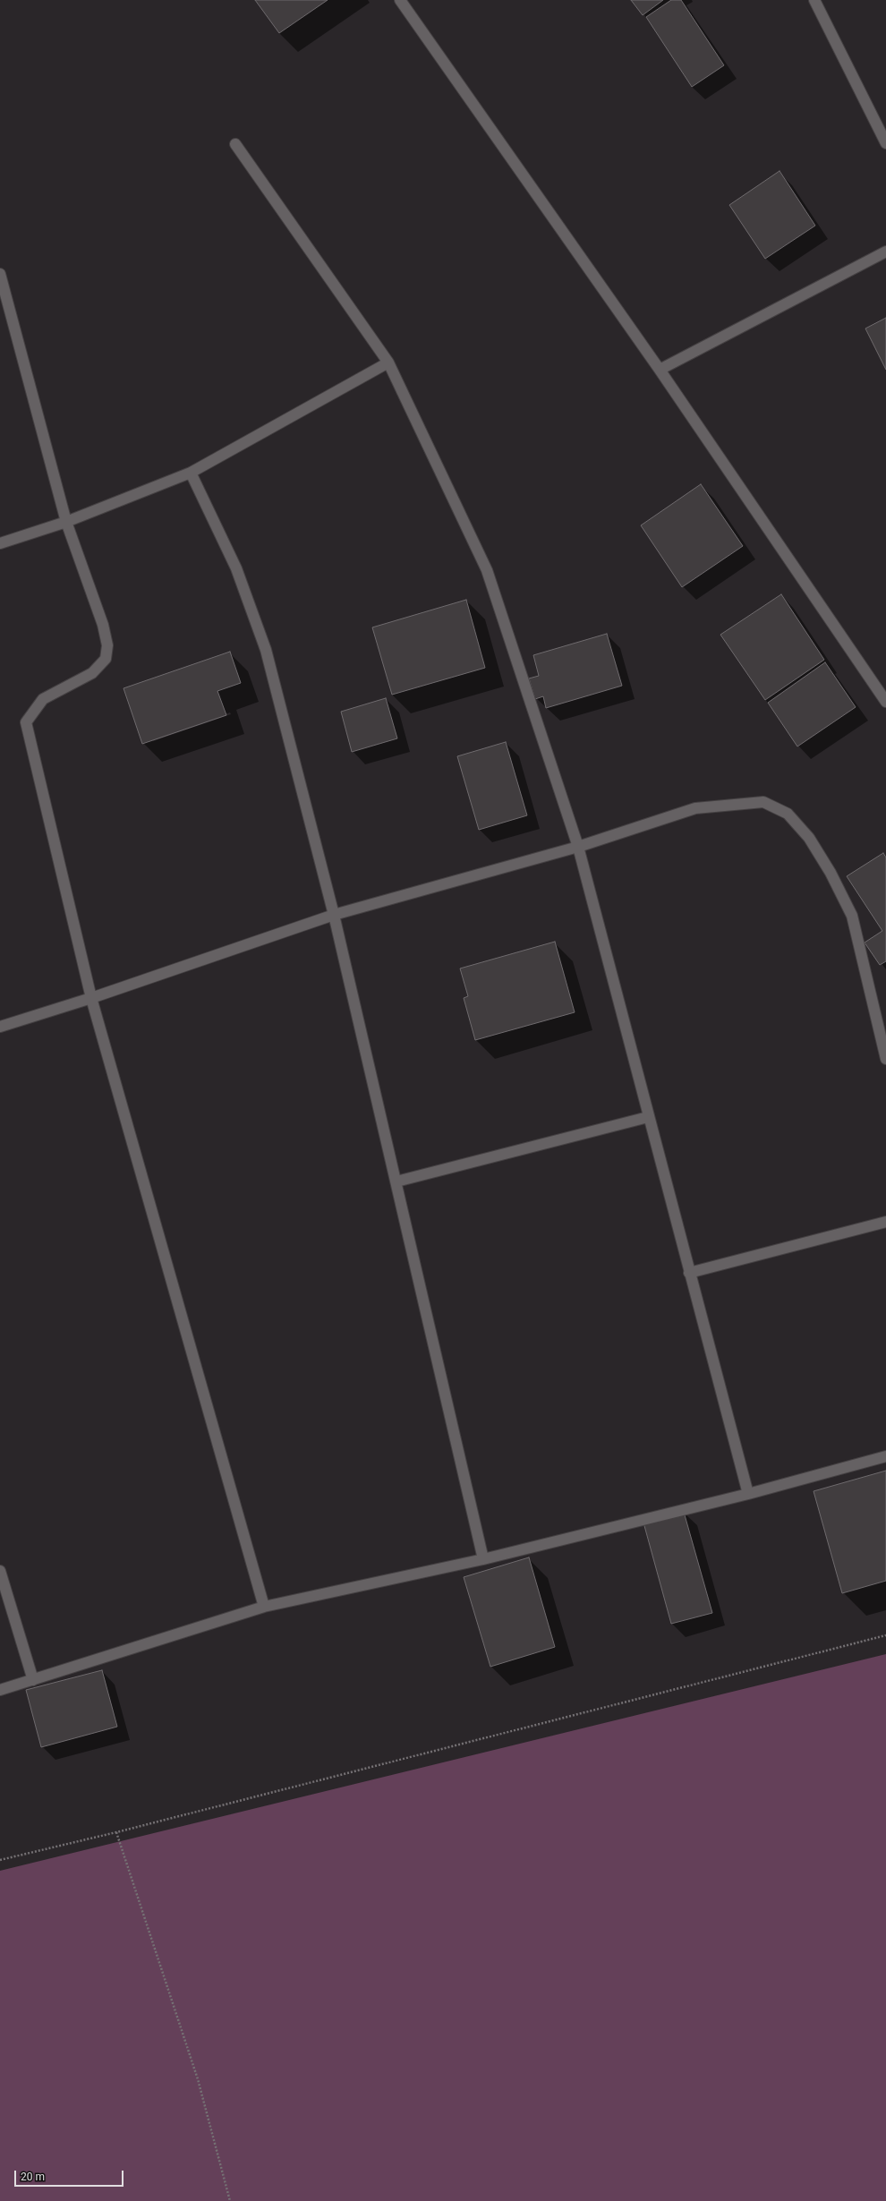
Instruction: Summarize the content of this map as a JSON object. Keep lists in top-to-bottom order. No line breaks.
{"scale_bar":"20 m"}
